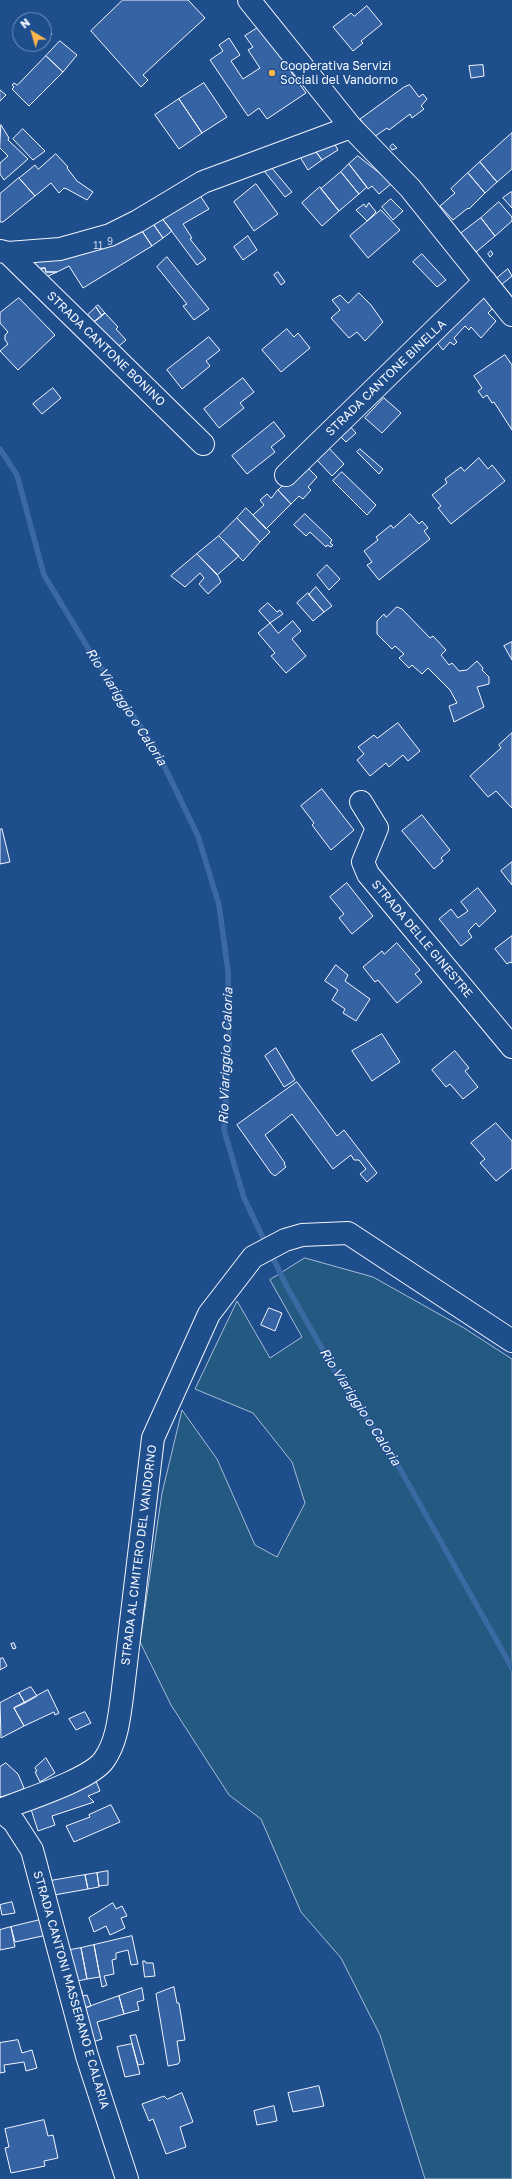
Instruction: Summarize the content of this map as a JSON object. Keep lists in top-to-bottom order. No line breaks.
{"streets":{"street":["STRADA CANTONE BONINO","STRADA CANTONE BINELLA","STRADA DELLE GINESTRE","STRADA AL CIMITERO DEL VANDORNO","STRADA CANTONI MASSERANO E CALARIA"]},"crossings":[["STRADA AL CIMITERO DEL VANDORNO","STRADA CANTONI MASSERANO E CALARIA"]],"water":["Rio Viariggio o Caloria"],"places":["Cooperativa Servizi Sociali del Vandorno"],"house_numbers":["9","11"],"north":"top left"}
